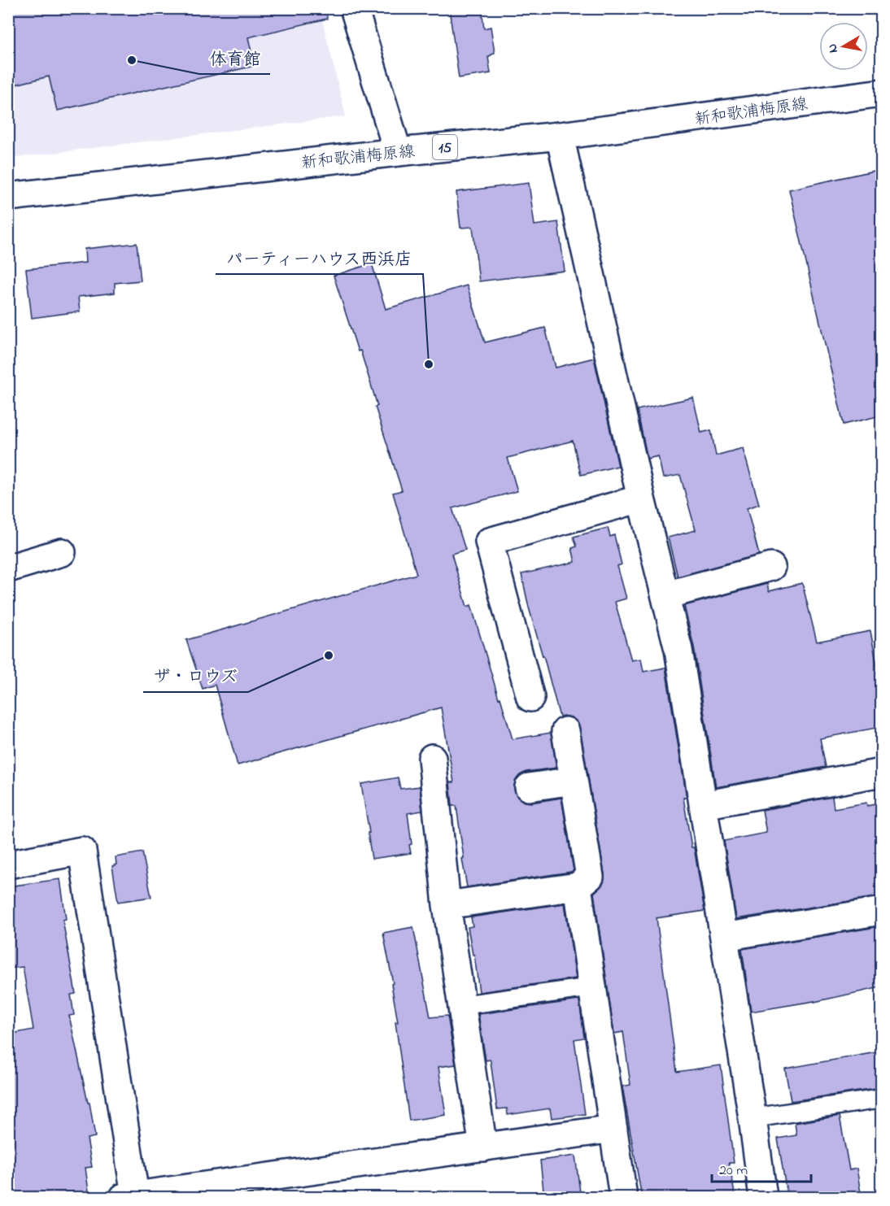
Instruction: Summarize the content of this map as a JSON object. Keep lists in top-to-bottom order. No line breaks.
{"streets":{"street":["新和歌浦梅原線","15"]},"places":["体育館","パーティーハウス西浜店","ザ・ロウズ"],"scale_bar":"20 m","north":"left"}
